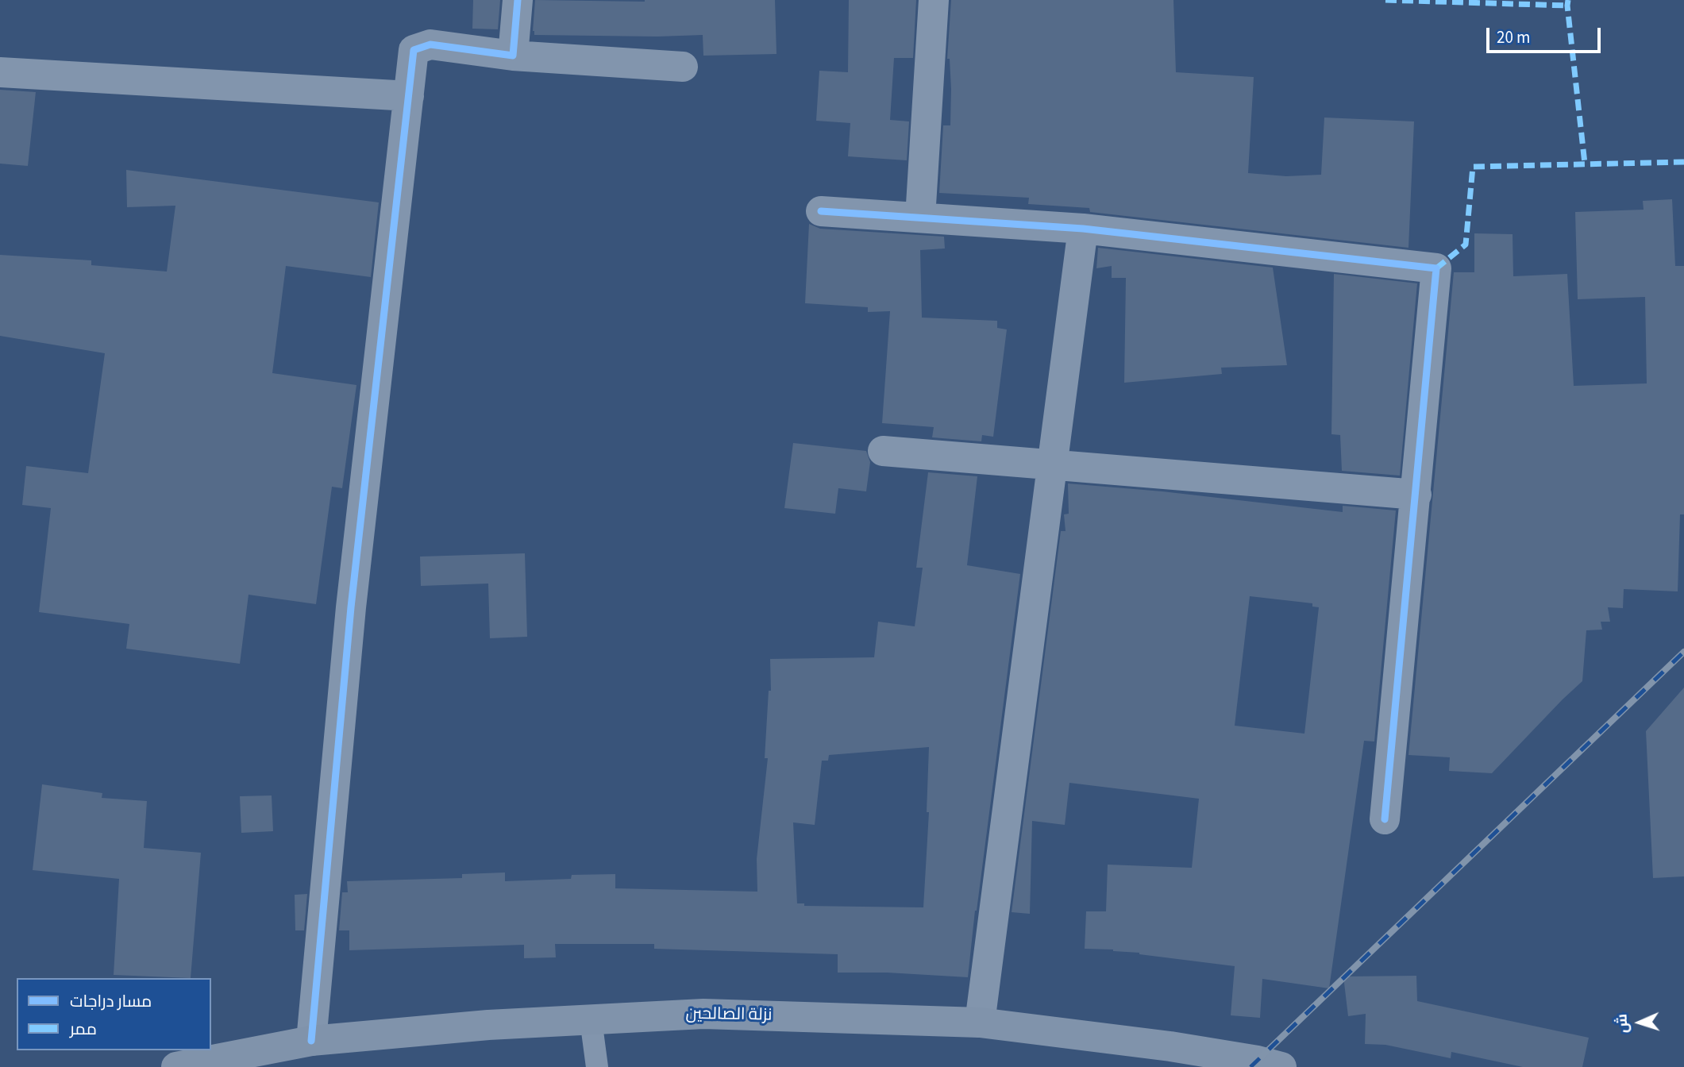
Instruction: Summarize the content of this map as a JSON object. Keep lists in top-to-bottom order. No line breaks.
{"streets":{"main road":["نزلة الصالحين"]},"legend":["مسار دراجات","ممر"],"scale_bar":"20 m","north":"left"}
